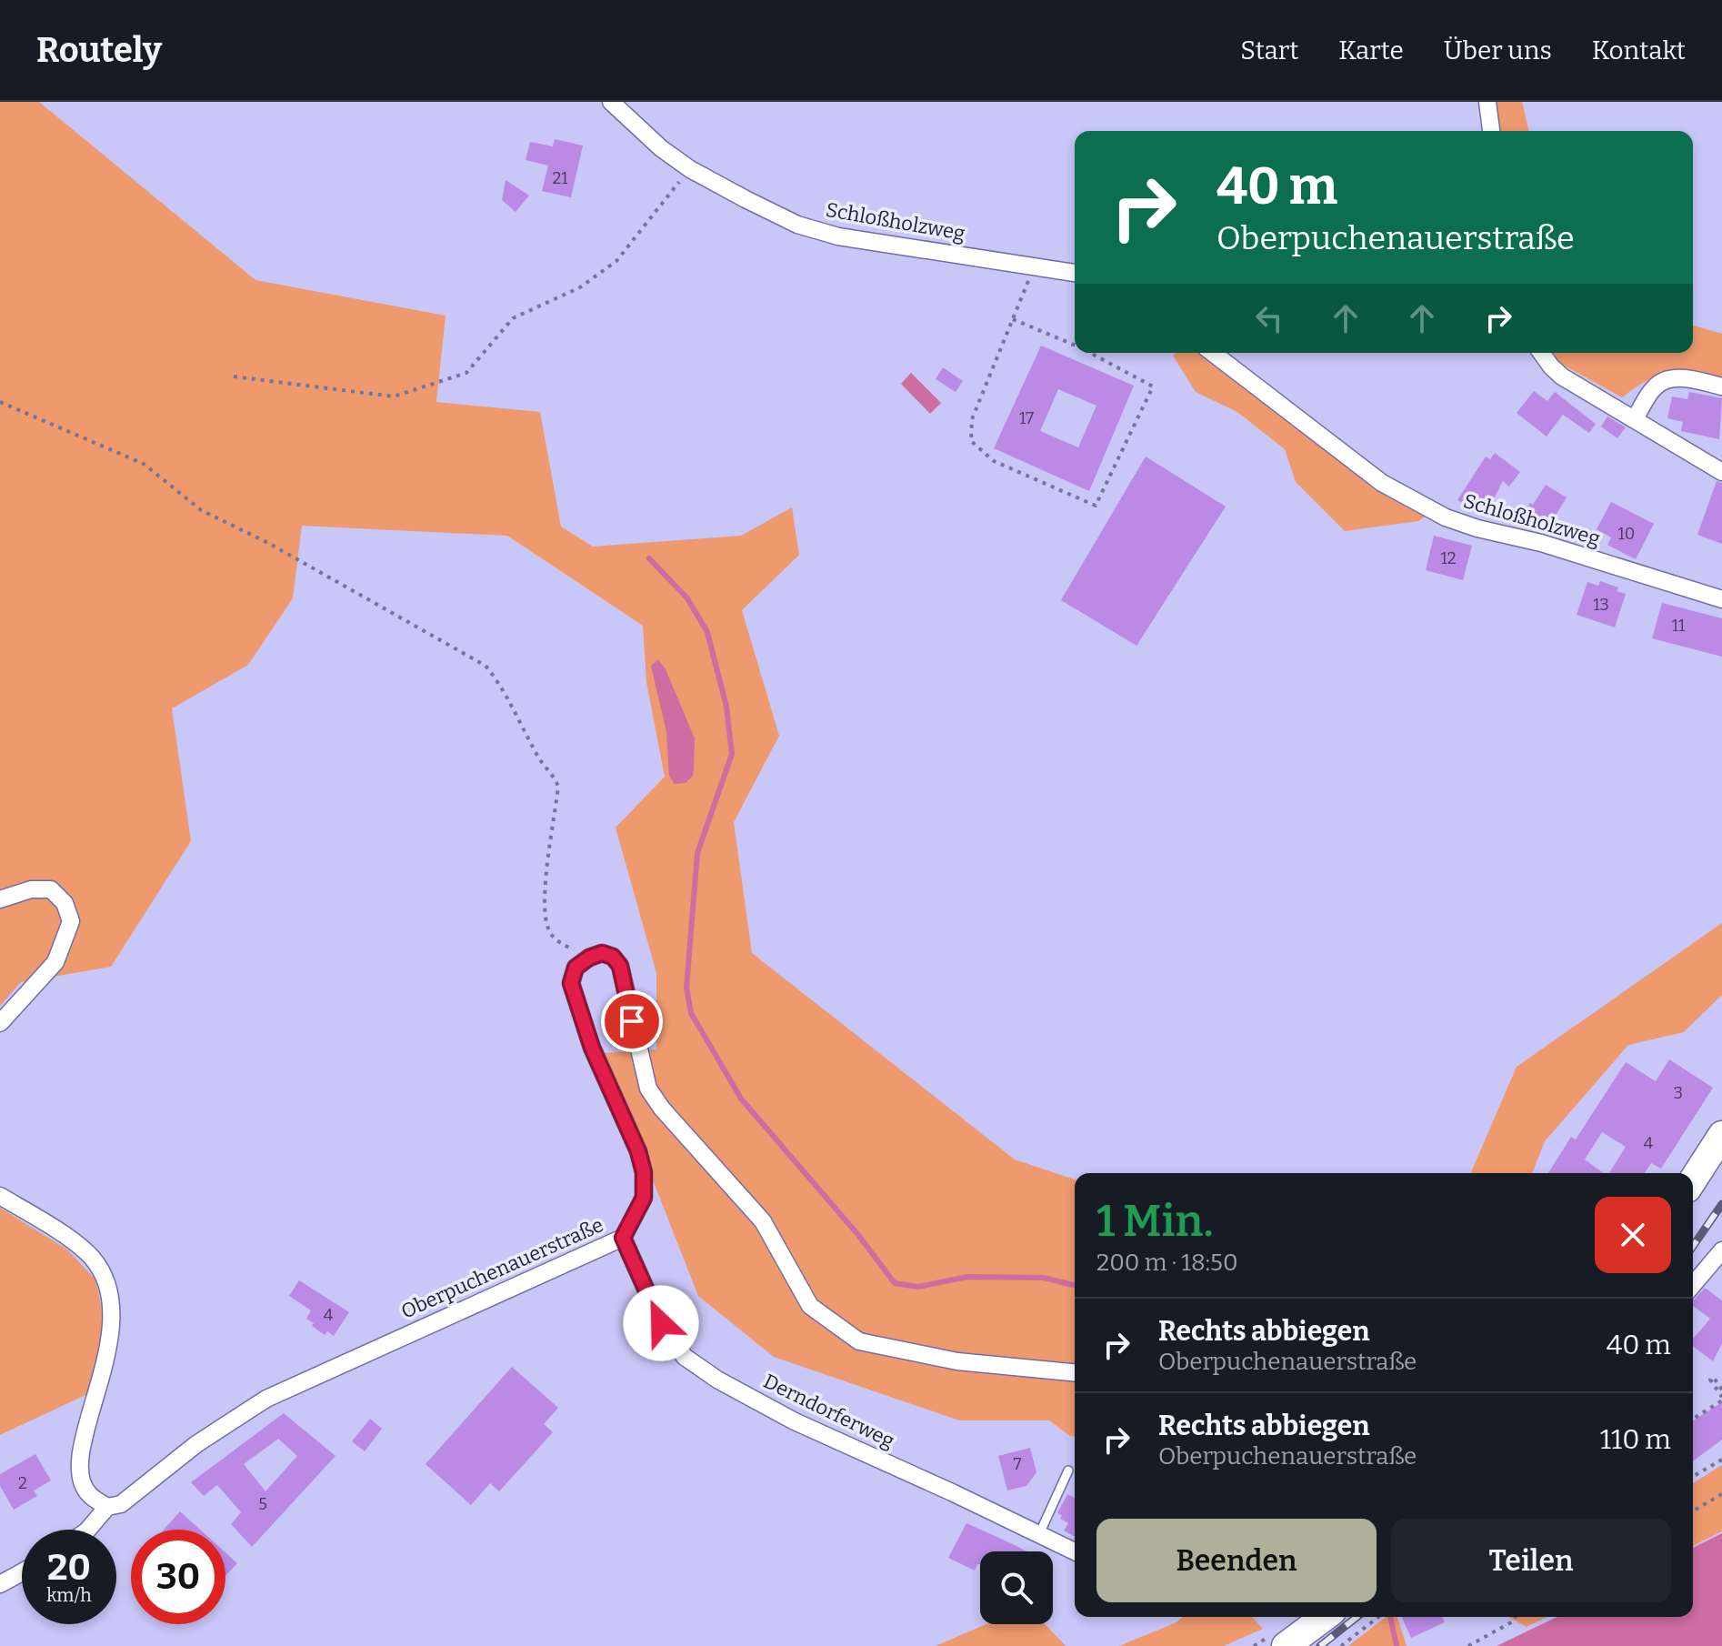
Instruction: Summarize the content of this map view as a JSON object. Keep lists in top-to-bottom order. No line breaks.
{"streets":{"street":["Schloßholzweg","Oberpuchenauerstraße","Derndorferweg"]},"crossings":[["Oberpuchenauerstraße","Derndorferweg"]],"house_numbers":["21","17","10","12","13","11","3","4","4","7","2","5"],"page":{"header":"Routely","nav":["Start","Karte","Über uns","Kontakt"],"turn":["40 m","Oberpuchenauerstraße"],"heading":["1 Min.","200 m · 18:50"],"list":[{"name":"Rechts abbiegen","note":"Oberpuchenauerstraße","value":"40 m"},{"name":"Rechts abbiegen","note":"Oberpuchenauerstraße","value":"110 m"}],"buttons":["Beenden","Teilen"],"speed":"20 km/h","limit":"30"}}
